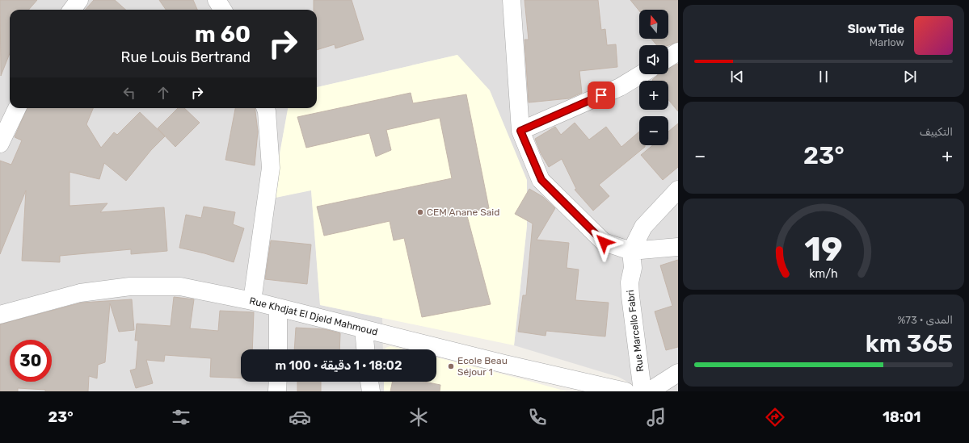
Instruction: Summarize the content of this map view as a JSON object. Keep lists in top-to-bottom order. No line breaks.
{"streets":{"street":["Rue Khdjat El Djeld Mahmoud","Rue Marcello Fabri"]},"places":["CEM Anane Said","Ecole Beau Séjour 1"],"north":"top","page":{"map_buttons":["+","−"],"turn":["60 m","Rue Louis Bertrand"],"song":["Slow Tide","Marlow"],"tile":["التكييف",["المدى · 73%","365 km"]],"heat":["−","23°","+"],"limit":"30","trip":"18:02 · 1 دقيقة · 100 m","tabs":["18:01","23°"],"gauge":["19","km/h"]}}
